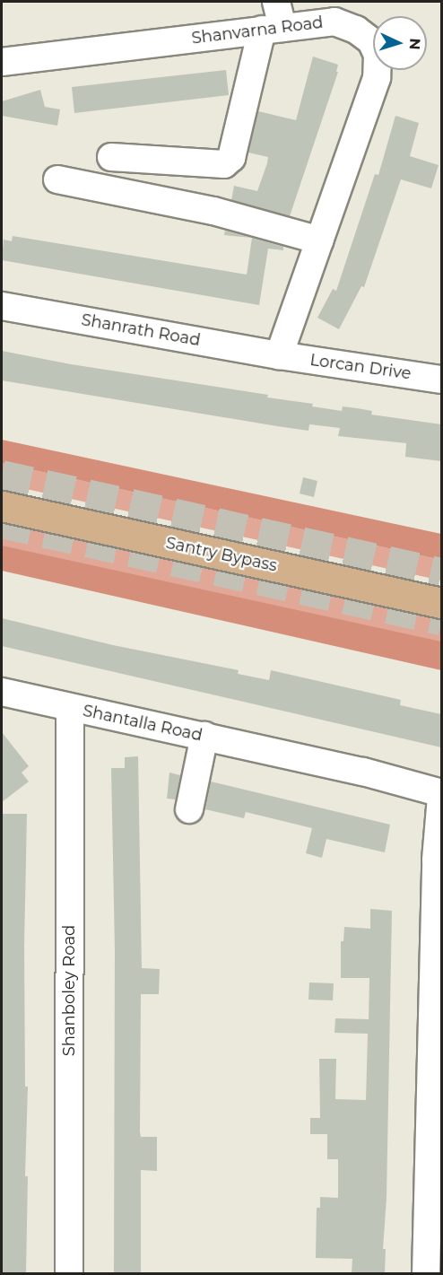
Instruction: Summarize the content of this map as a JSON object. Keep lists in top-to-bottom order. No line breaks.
{"streets":{"main road":["Santry Bypass"],"street":["Shanvarna Road","Shanrath Road","Lorcan Drive","Shantalla Road","Shanboley Road"]},"crossings":[["Shanvarna Road","Shanrath Road"],["Shanvarna Road","Lorcan Drive"],["Shanrath Road","Lorcan Drive"],["Shantalla Road","Shanboley Road"]],"north":"right"}
